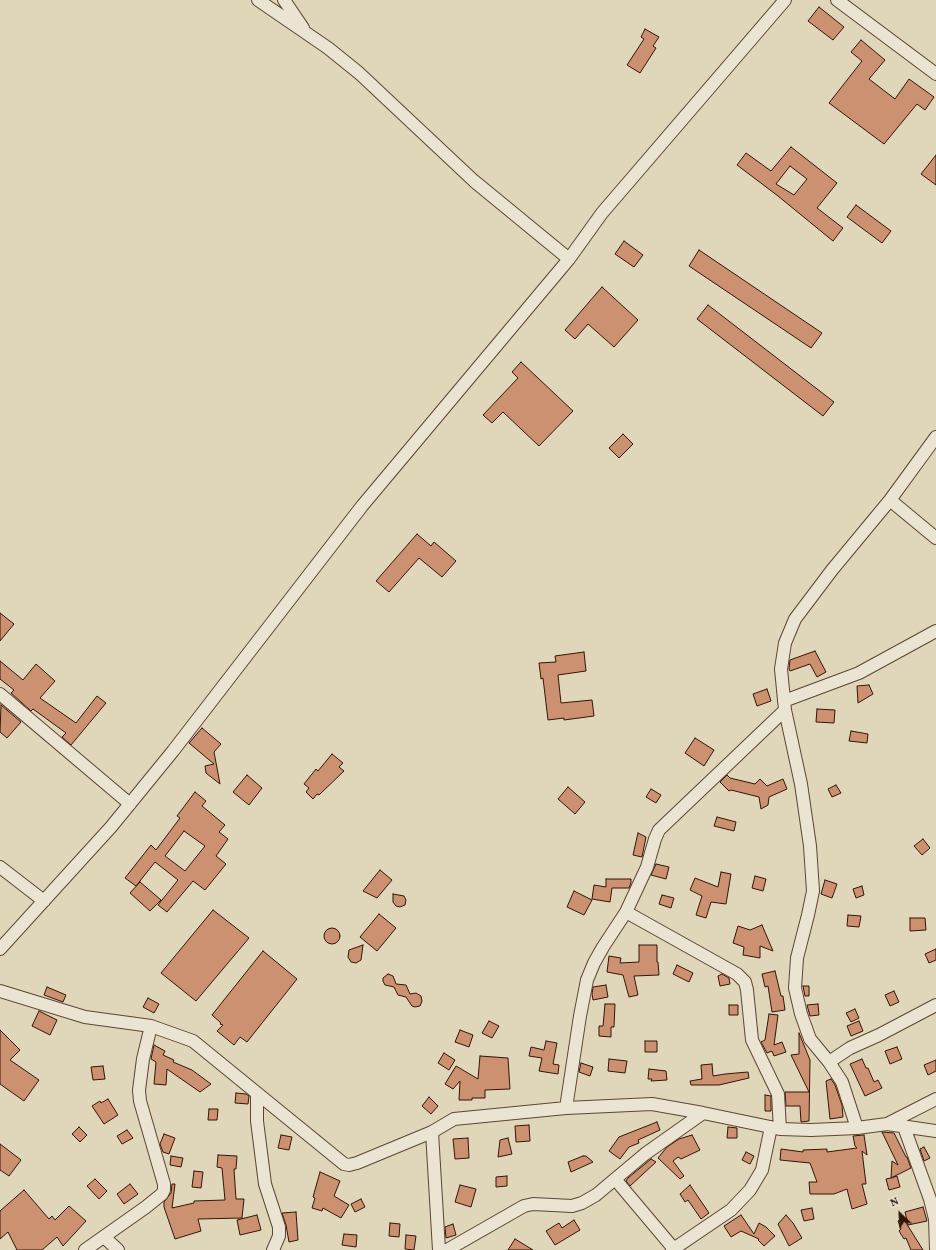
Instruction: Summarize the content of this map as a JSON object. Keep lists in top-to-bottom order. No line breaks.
{"north":"top left"}
